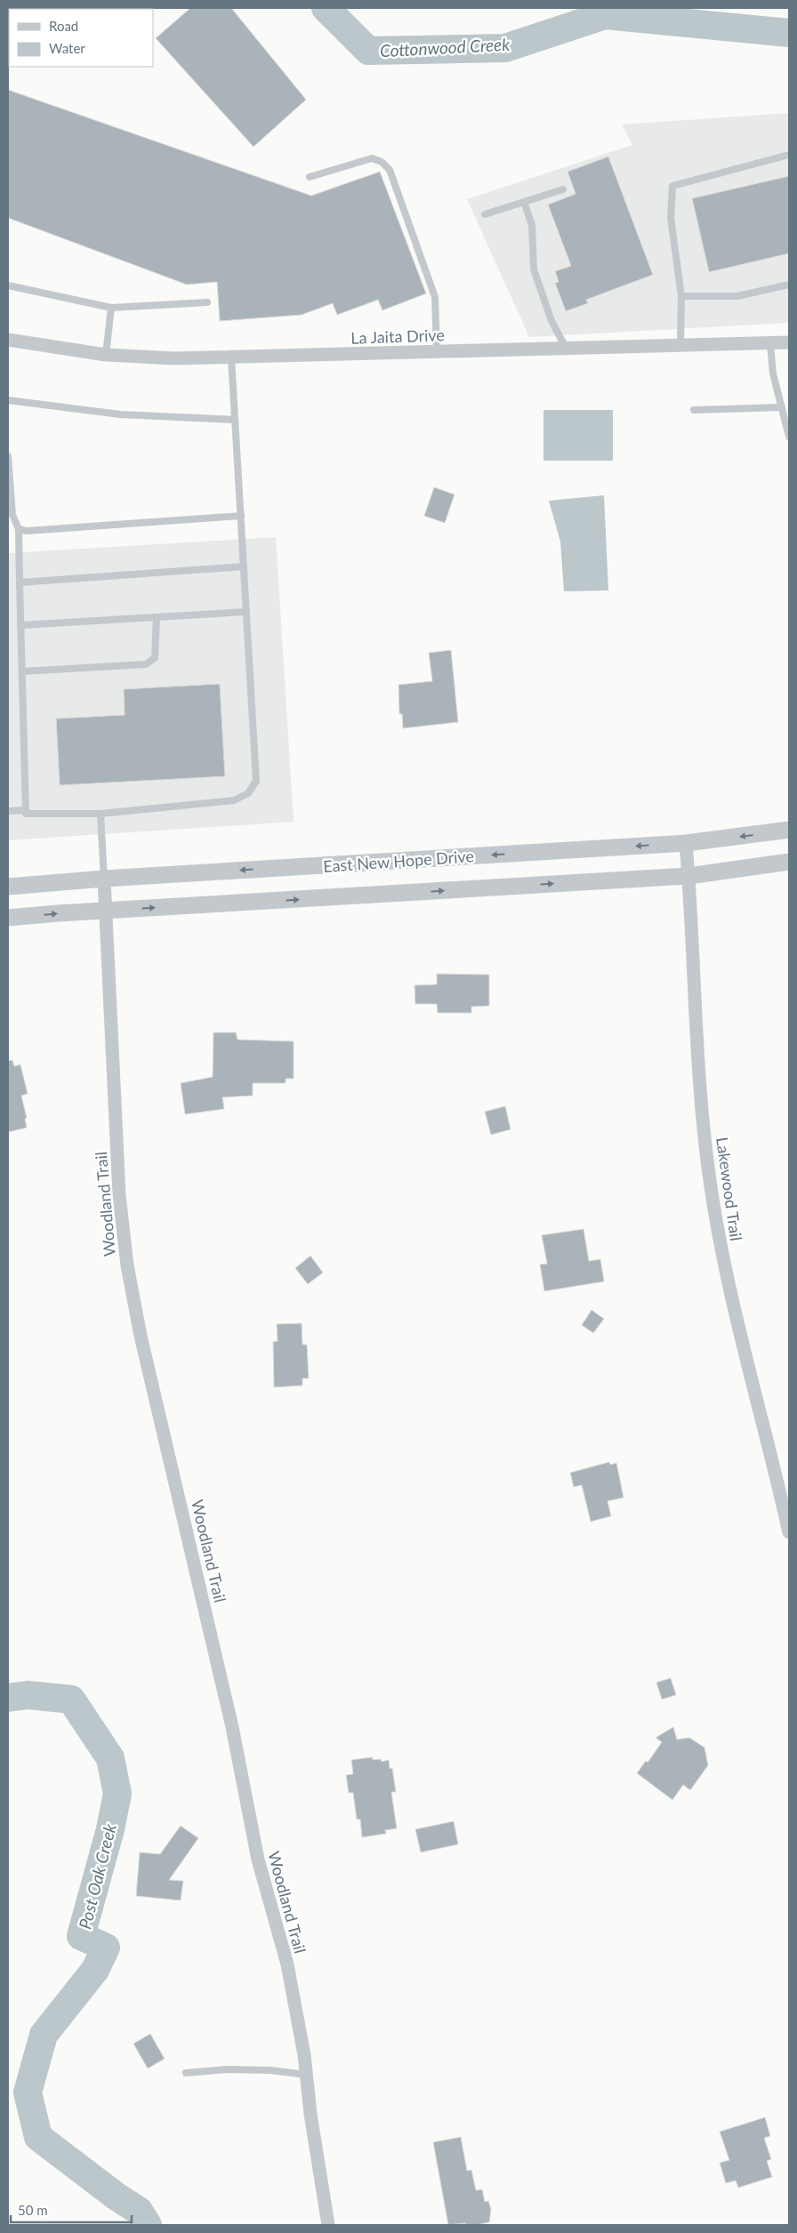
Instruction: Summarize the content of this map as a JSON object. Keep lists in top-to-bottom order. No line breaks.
{"streets":{"street":["La Jaita Drive","East New Hope Drive","Lakewood Trail","Woodland Trail"]},"crossings":[["East New Hope Drive","Lakewood Trail"],["East New Hope Drive","Woodland Trail"]],"water":["Cottonwood Creek","Post Oak Creek"],"legend":["Road","Water"],"scale_bar":"50 m"}
